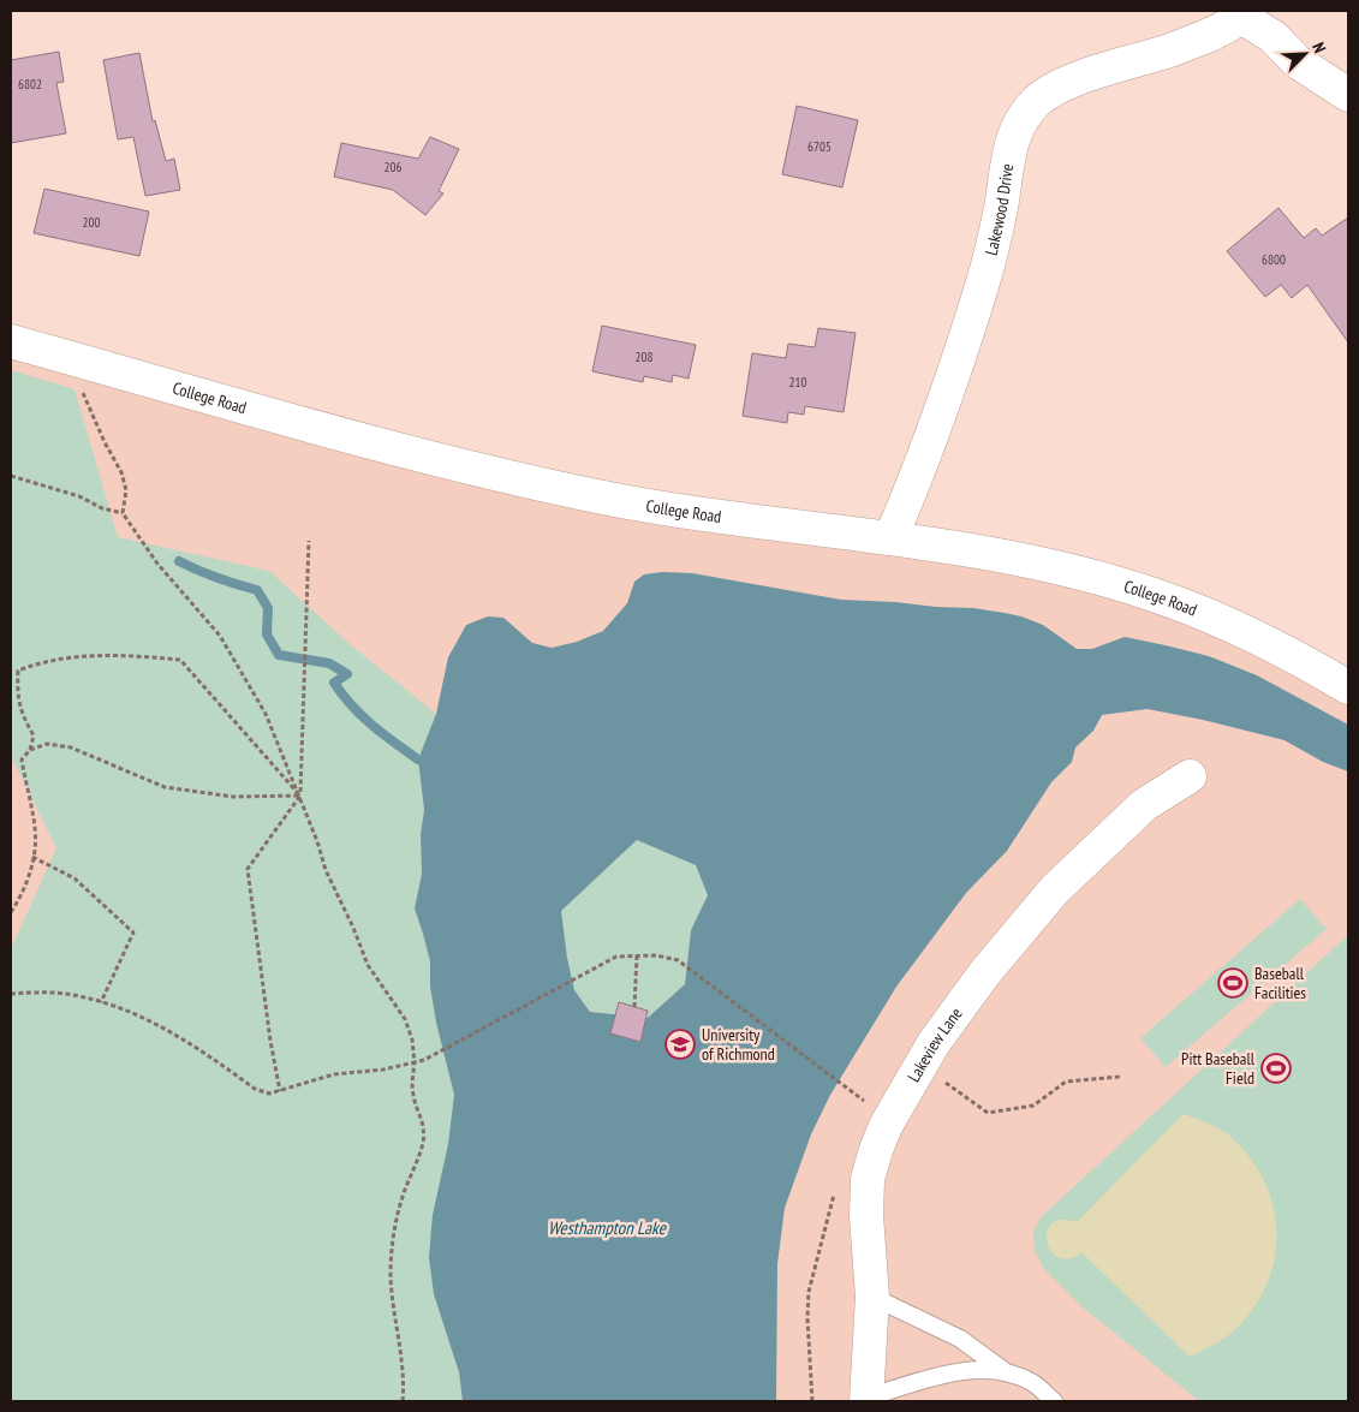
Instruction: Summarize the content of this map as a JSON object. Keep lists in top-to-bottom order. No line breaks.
{"streets":{"street":["Lakewood Drive","College Road","Lakeview Lane"]},"crossings":[["Lakewood Drive","College Road"]],"water":["Westhampton Lake"],"places":{"sports":["Baseball Facilities","Pitt Baseball Field"],"school or university":["University of Richmond"]},"house_numbers":["6802","6705","206","200","6800","208","210"],"north":"top right"}
